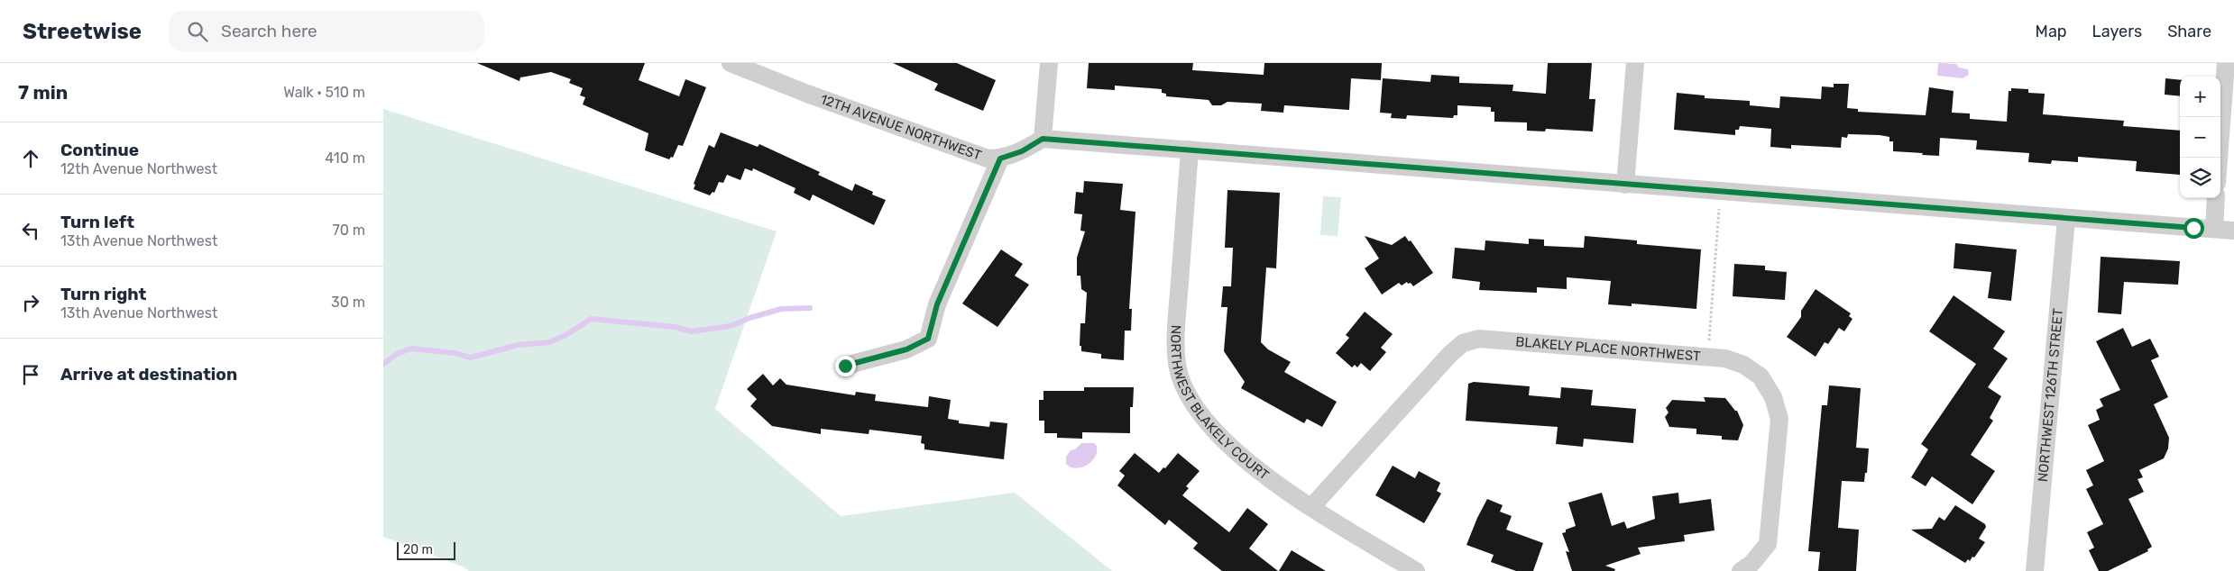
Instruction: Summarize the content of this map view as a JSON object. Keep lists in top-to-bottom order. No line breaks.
{"streets":{"street":["12TH AVENUE NORTHWEST","BLAKELY PLACE NORTHWEST","NORTHWEST 126TH STREET","NORTHWEST BLAKELY COURT"]},"crossings":[["BLAKELY PLACE NORTHWEST","NORTHWEST BLAKELY COURT"]],"scale_bar":"20 m","page":{"header":"Streetwise","search":"Search here","nav":["Map","Layers","Share"],"heading":["7 min","Walk · 510 m"],"map_buttons":["+","−"],"list":[["Continue","12th Avenue Northwest","410 m"],["Turn left","13th Avenue Northwest","70 m"],["Turn right","13th Avenue Northwest","30 m"],"Arrive at destination"],"scale":"20 m"}}
